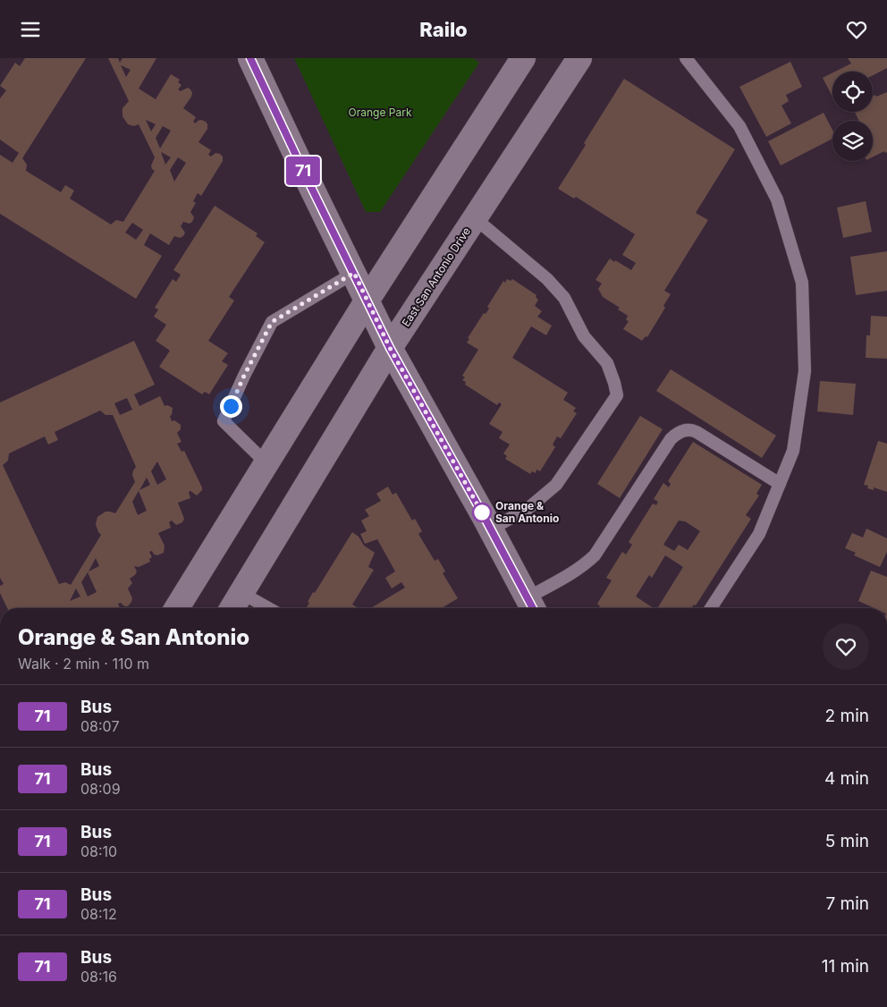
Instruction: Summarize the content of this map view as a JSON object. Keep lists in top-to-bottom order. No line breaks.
{"streets":{"main road":["East San Antonio Drive"]},"parks":["Orange Park"],"places":["Orange & San Antonio"],"lines":["bus line 71"],"page":{"header":"Railo","on_map":"71","heading":["Orange & San Antonio","Walk · 2 min · 110 m"],"list":[{"mark":"71","name":"Bus","note":"08:07","value":"2 min"},{"mark":"71","name":"Bus","note":"08:09","value":"4 min"},{"mark":"71","name":"Bus","note":"08:10","value":"5 min"},{"mark":"71","name":"Bus","note":"08:12","value":"7 min"},{"mark":"71","name":"Bus","note":"08:16","value":"11 min"}]}}
